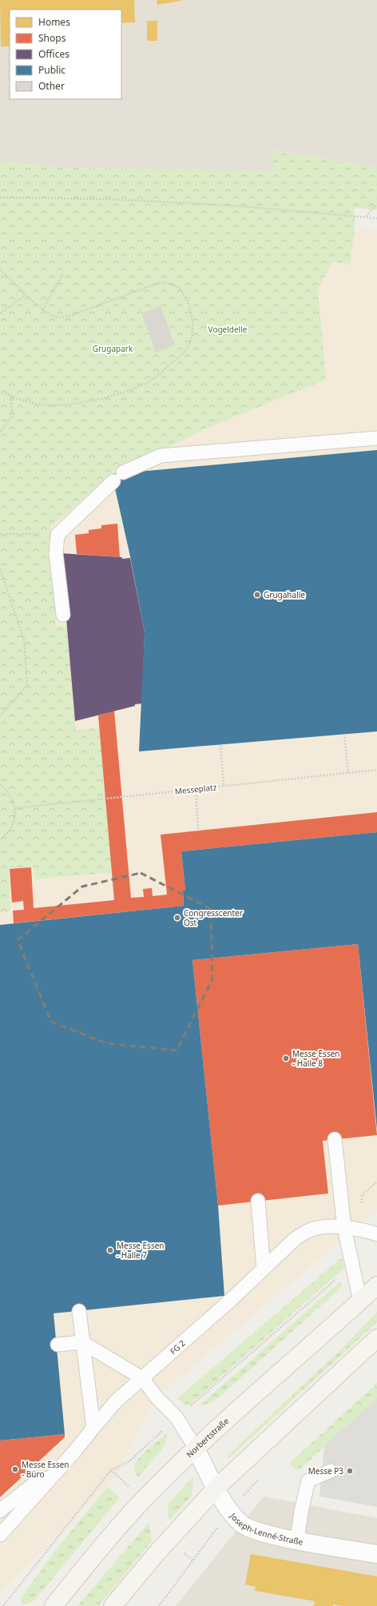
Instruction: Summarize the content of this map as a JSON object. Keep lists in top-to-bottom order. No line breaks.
{"streets":{"main road":["Norbertstraße"],"street":["Joseph-Lenné-Straße"],"lane":["FG 2"],"path":["Messeplatz"]},"crossings":[["Norbertstraße","Joseph-Lenné-Straße"]],"parks":["Vogeldelle","Grugapark"],"places":["Grugahalle","Congresscenter Ost","Messe Essen - Halle 8","Messe Essen - Halle 7","Messe Essen - Büro","Messe P3"],"legend":["Homes","Shops","Offices","Public","Other"]}
